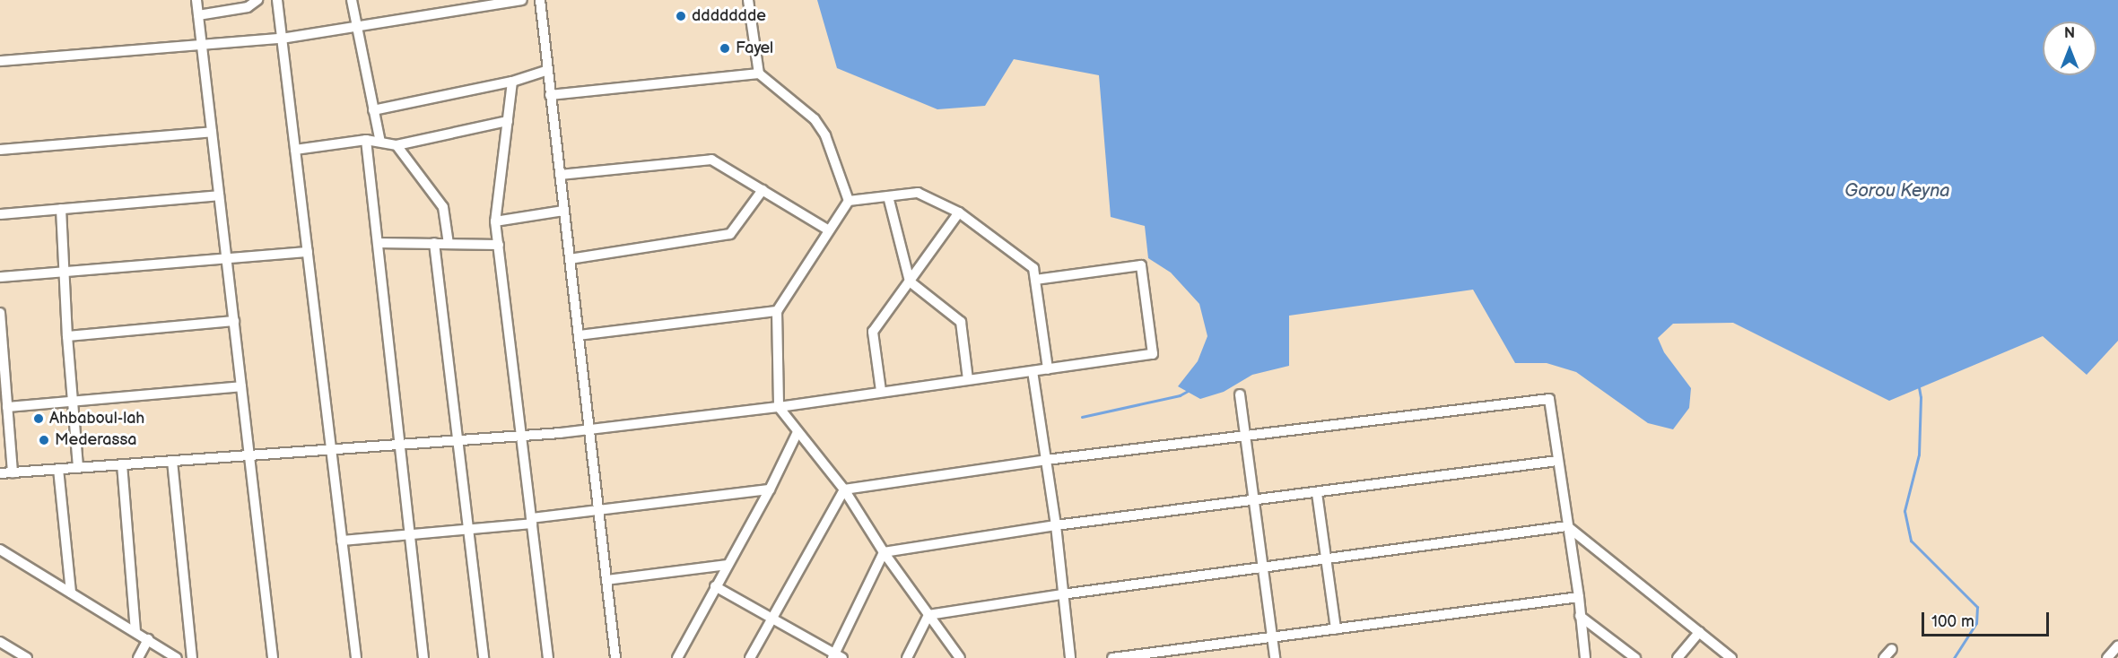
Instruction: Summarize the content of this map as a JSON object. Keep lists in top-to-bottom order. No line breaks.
{"water":["Gorou Keyna"],"places":["ddddddde","Fayel","Ahbaboul-lah","Mederassa"],"scale_bar":"100 m","north":"top"}
